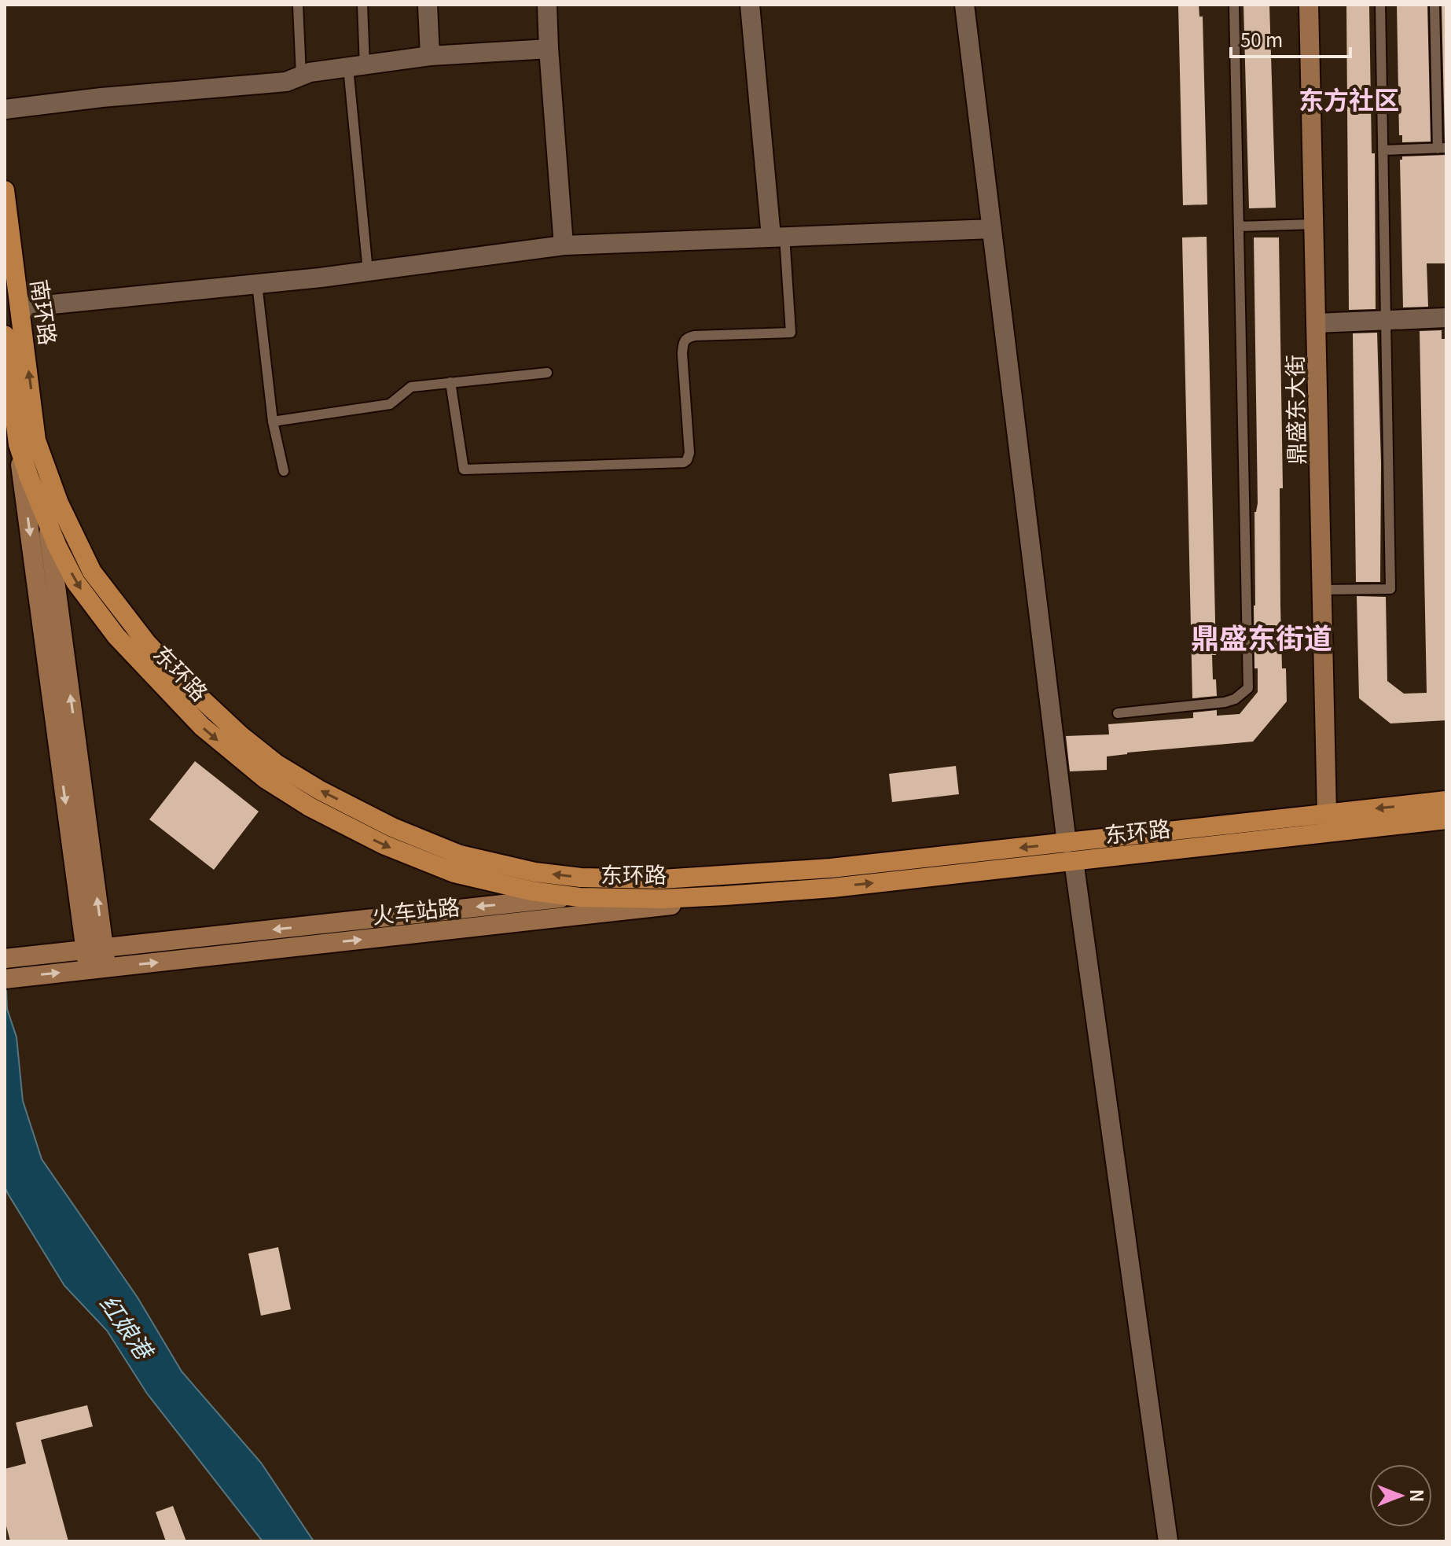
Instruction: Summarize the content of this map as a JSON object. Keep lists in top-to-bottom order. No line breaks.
{"streets":{"main road":["南环路","鼎盛东大街","东环路","火车站路"]},"crossings":[["南环路","东环路"],["鼎盛东大街","东环路"],["东环路","火车站路"]],"districts":["东方社区","鼎盛东街道"],"water":["红娘港"],"scale_bar":"50 m","north":"right"}
